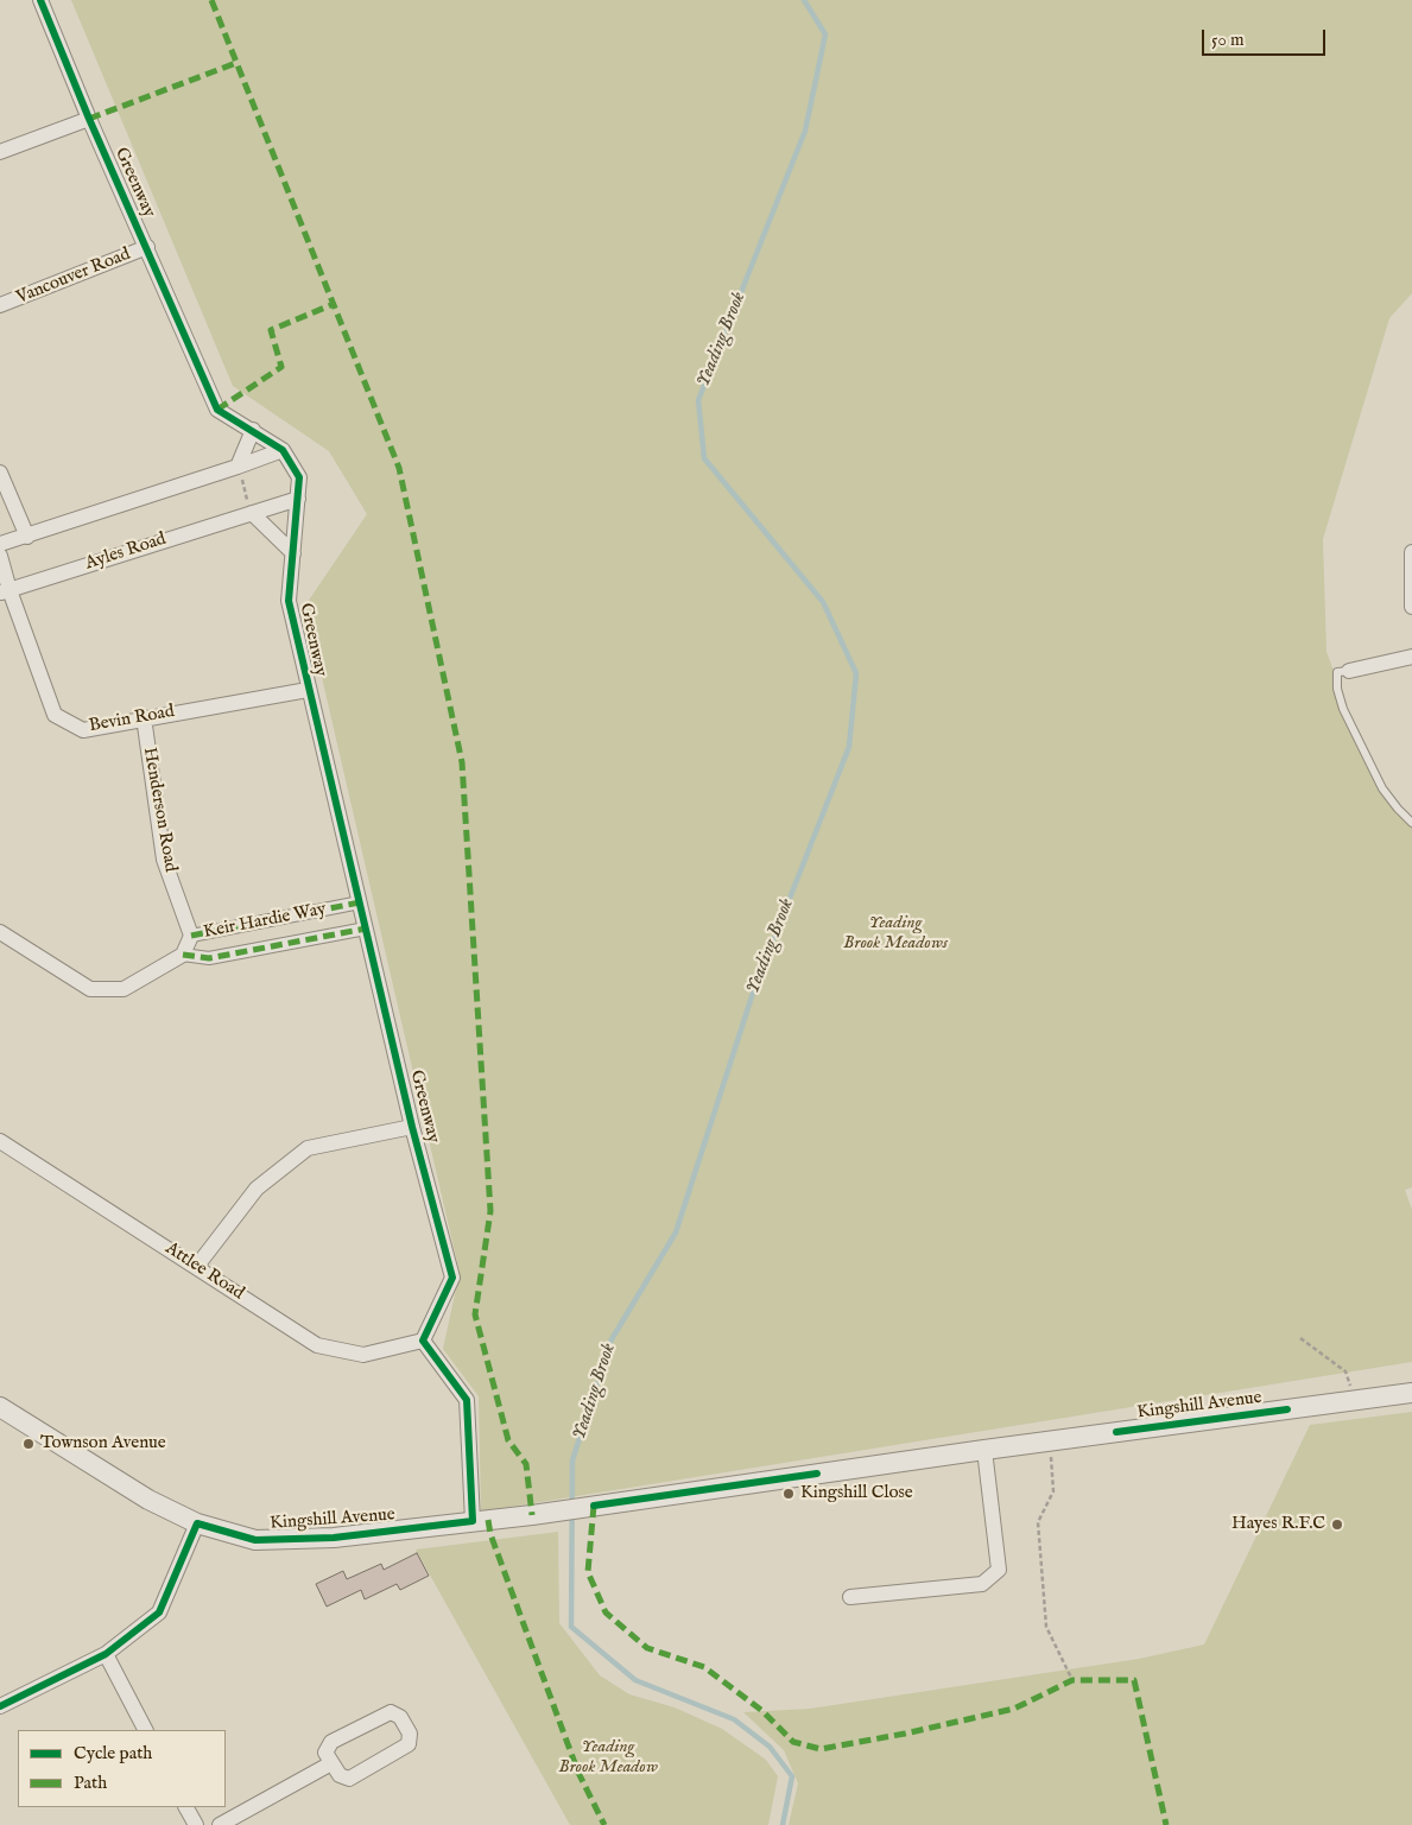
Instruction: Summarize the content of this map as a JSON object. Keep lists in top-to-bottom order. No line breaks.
{"streets":{"street":["Greenway","Vancouver Road","Ayles Road","Bevin Road","Henderson Road","Keir Hardie Way","Attlee Road","Kingshill Avenue"]},"crossings":[["Greenway","Vancouver Road"],["Greenway","Ayles Road"],["Greenway","Bevin Road"],["Greenway","Keir Hardie Way"],["Greenway","Attlee Road"],["Ayles Road","Bevin Road"],["Bevin Road","Henderson Road"],["Henderson Road","Keir Hardie Way"]],"water":["Yeading Brook"],"parks":["Yeading Brook Meadows","Yeading Brook Meadow"],"places":["Townson Avenue","Kingshill Close","Hayes R.F.C"],"legend":["Cycle path","Path"],"scale_bar":"50 m"}
